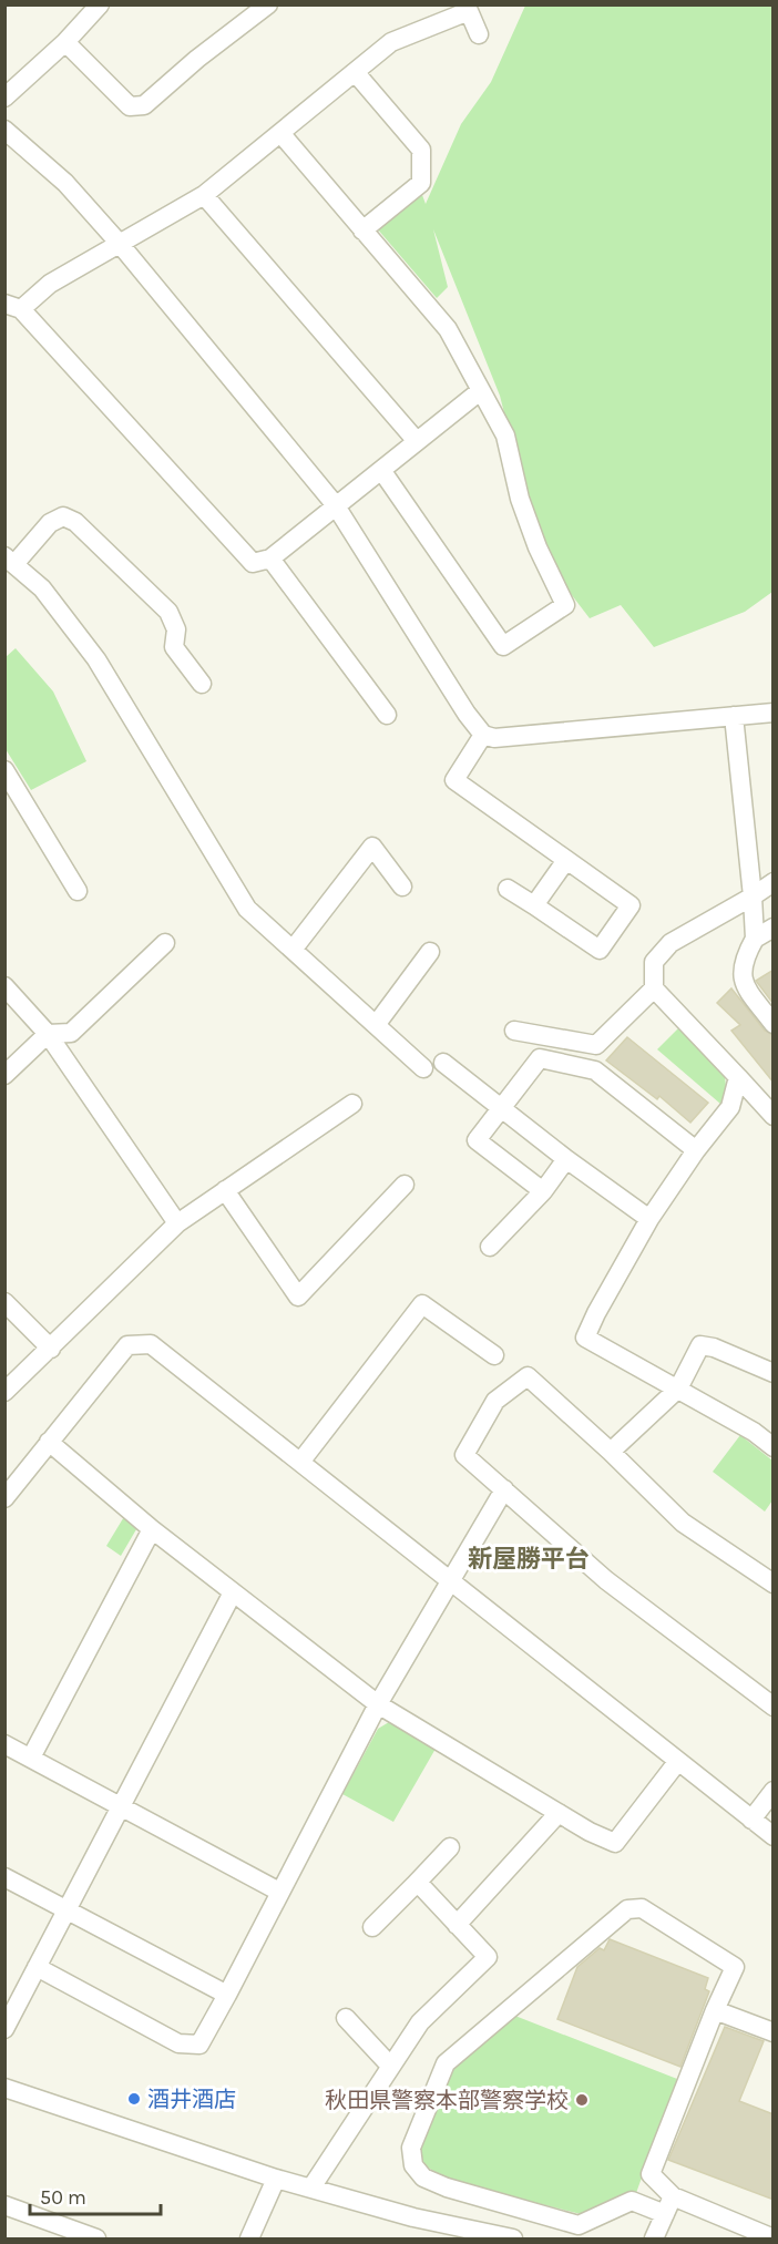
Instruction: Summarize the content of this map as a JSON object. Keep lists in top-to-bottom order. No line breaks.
{"districts":["新屋勝平台"],"places":["酒井酒店","秋田県警察本部警察学校"],"scale_bar":"50 m"}
